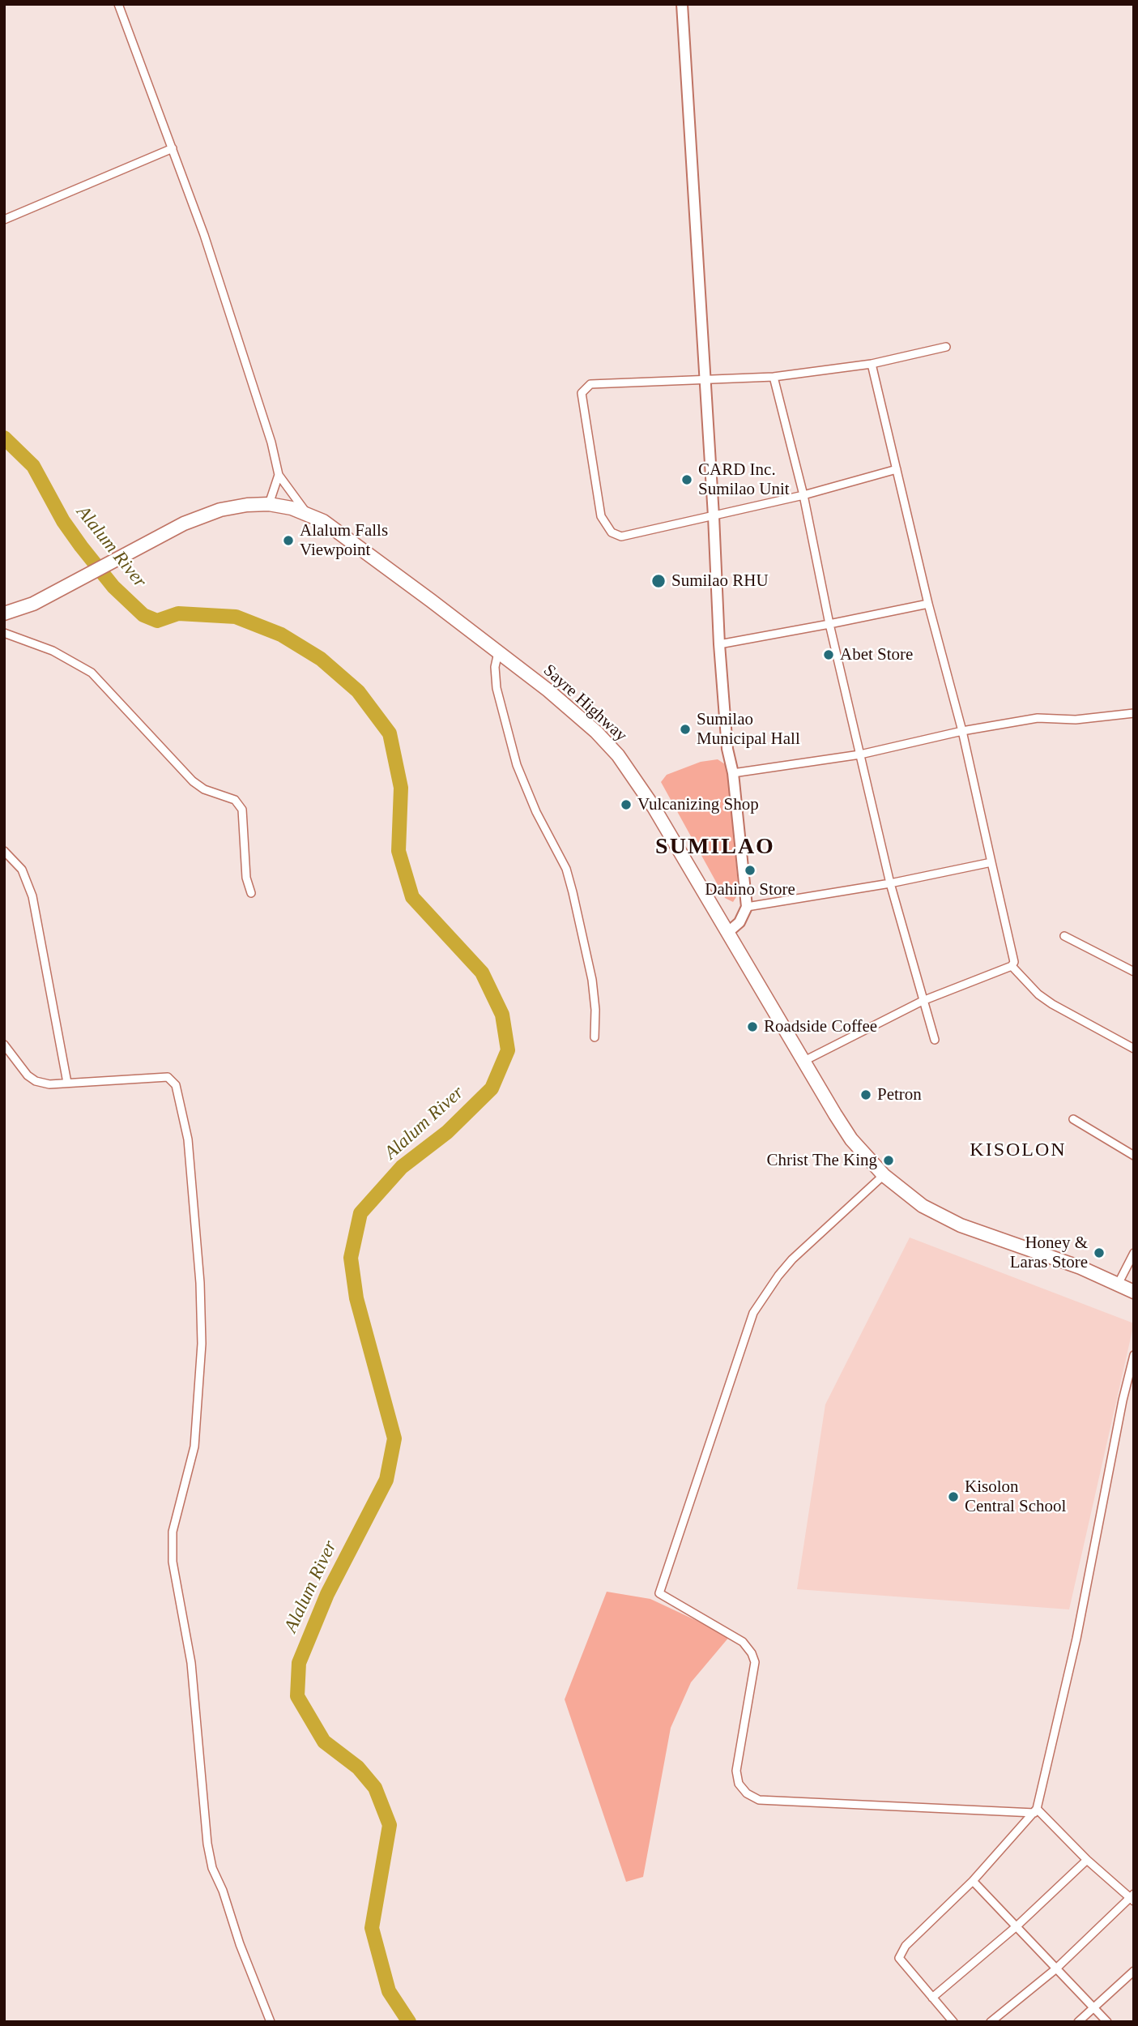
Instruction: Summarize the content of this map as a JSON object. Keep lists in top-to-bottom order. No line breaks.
{"streets":{"highway":["Sayre Highway"]},"districts":["SUMILAO","KISOLON"],"water":["Alalum River"],"places":["CARD Inc. Sumilao Unit","Alalum Falls Viewpoint","Sumilao RHU","Abet Store","Sumilao Municipal Hall","Vulcanizing Shop","Dahino Store","Roadside Coffee","Petron","Christ The King","Honey & Laras Store","Kisolon Central School"]}
